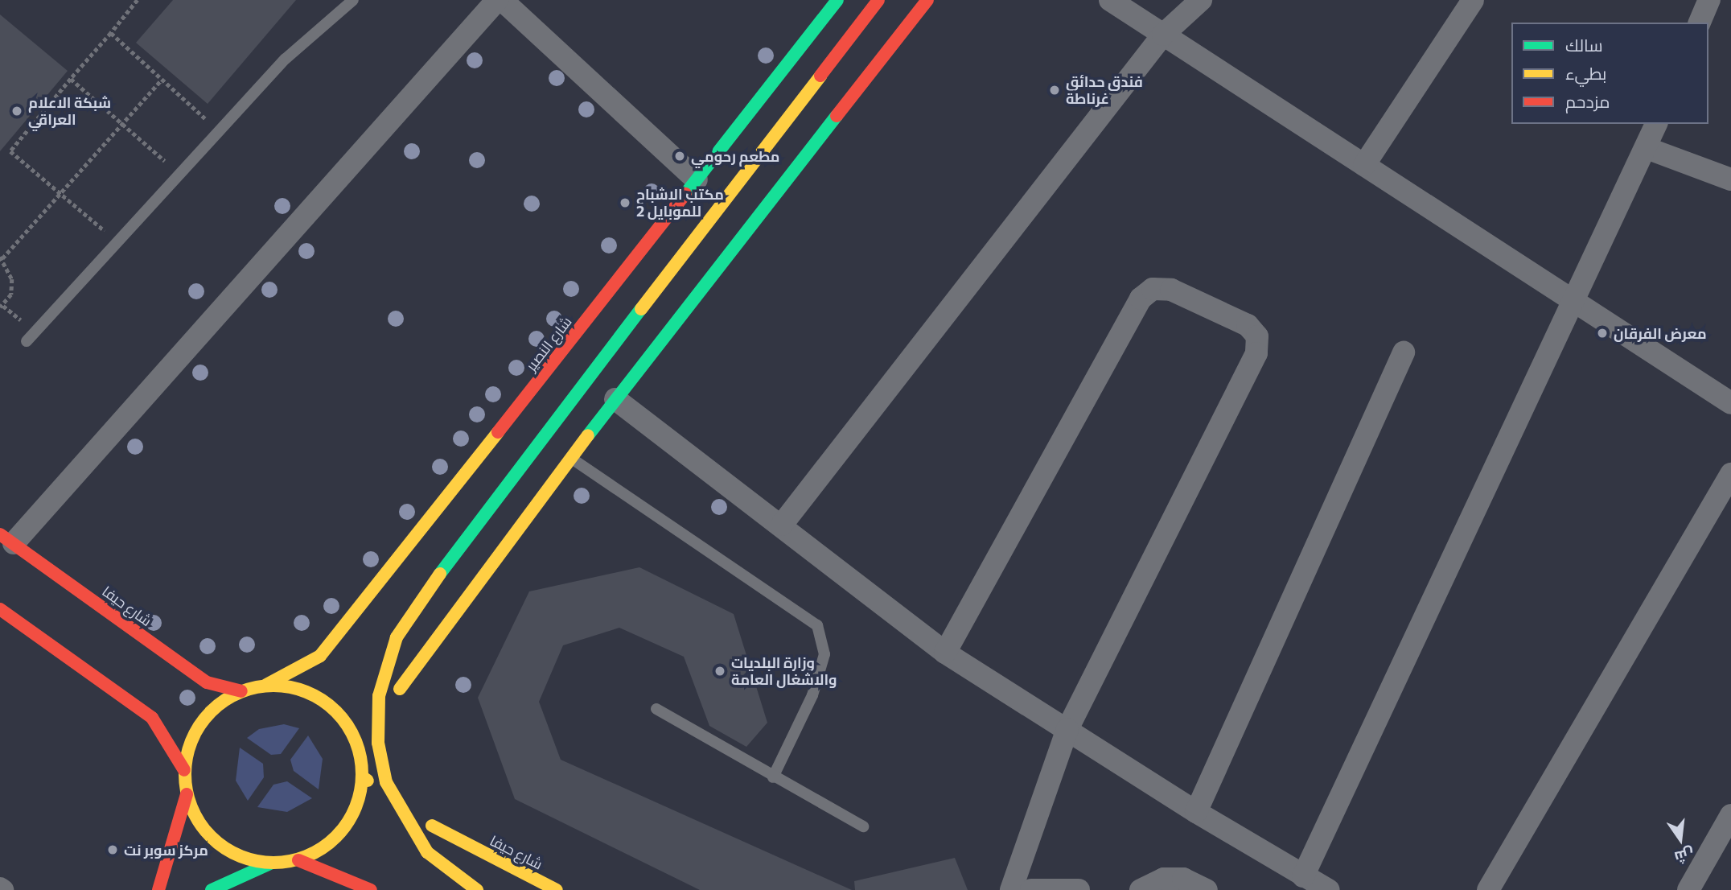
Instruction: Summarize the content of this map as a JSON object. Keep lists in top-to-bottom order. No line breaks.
{"streets":{"main road":["شارع النصیر","شارع حيفا"]},"crossings":[["شارع النصیر","شارع حيفا"]],"places":["فندق حدائق غرناطة","شبكة الاعلام العراقي","مطعم رحومي","مكتب الاشباح 2 للموبايل","معرض الفرقان","وزارة البلديات والاشغال العامة","مركز سوبر نت"],"legend":["سالك","بطيء","مزدحم"],"north":"bottom"}
